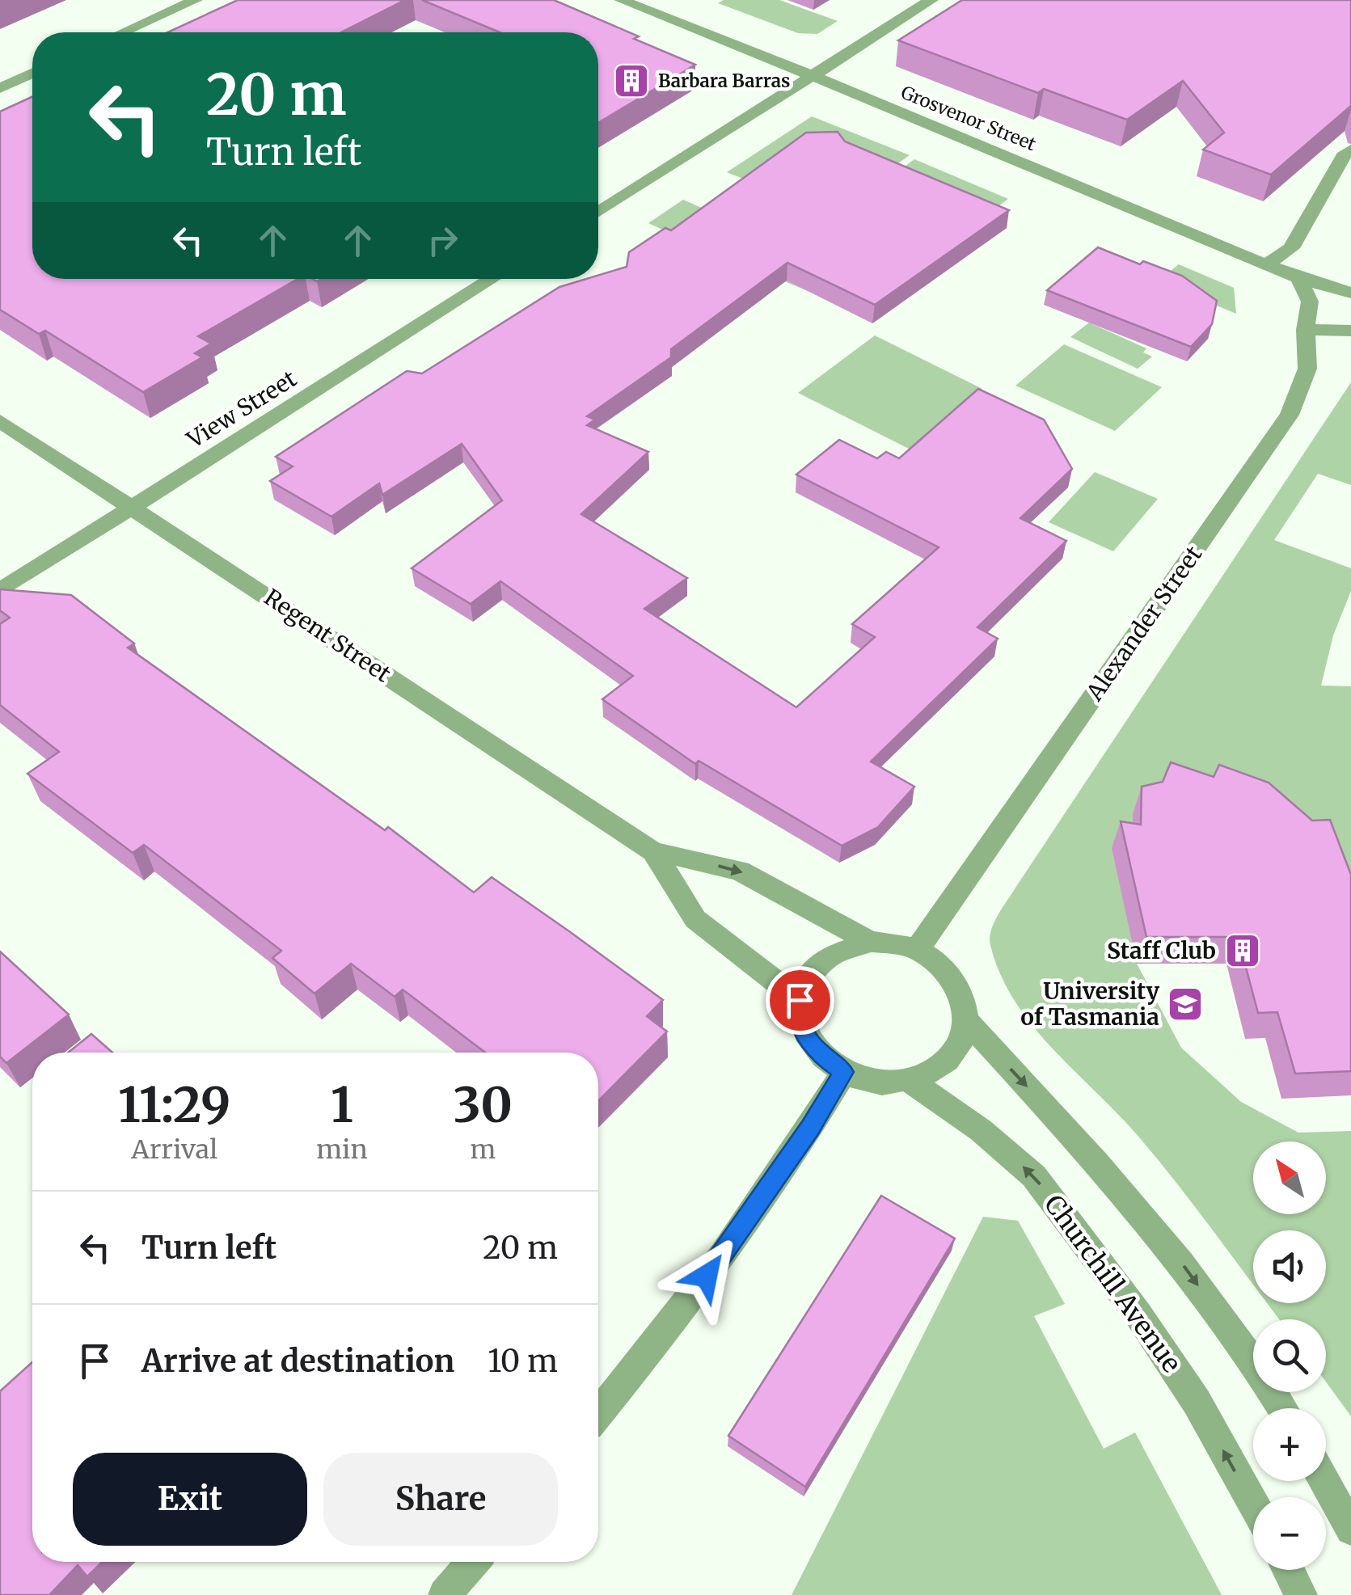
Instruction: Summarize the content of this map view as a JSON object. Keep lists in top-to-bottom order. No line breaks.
{"streets":{"street":["Grosvenor Street","View Street","Alexander Street","Regent Street","Churchill Avenue"]},"crossings":[["Grosvenor Street","Alexander Street"],["View Street","Regent Street"],["Alexander Street","Regent Street"],["Alexander Street","Churchill Avenue"],["Regent Street","Churchill Avenue"]],"places":{"building":["Barbara Barras","Staff Club"],"school or university":["University of Tasmania"]},"north":"top left","page":{"turn":["20 m","Turn left"],"eta":["11:29","Arrival","1","min","30","m"],"map_buttons":["+","−"],"list":[{"name":"Turn left","value":"20 m"},{"name":"Arrive at destination","value":"10 m"}],"buttons":["Exit","Share"]}}
